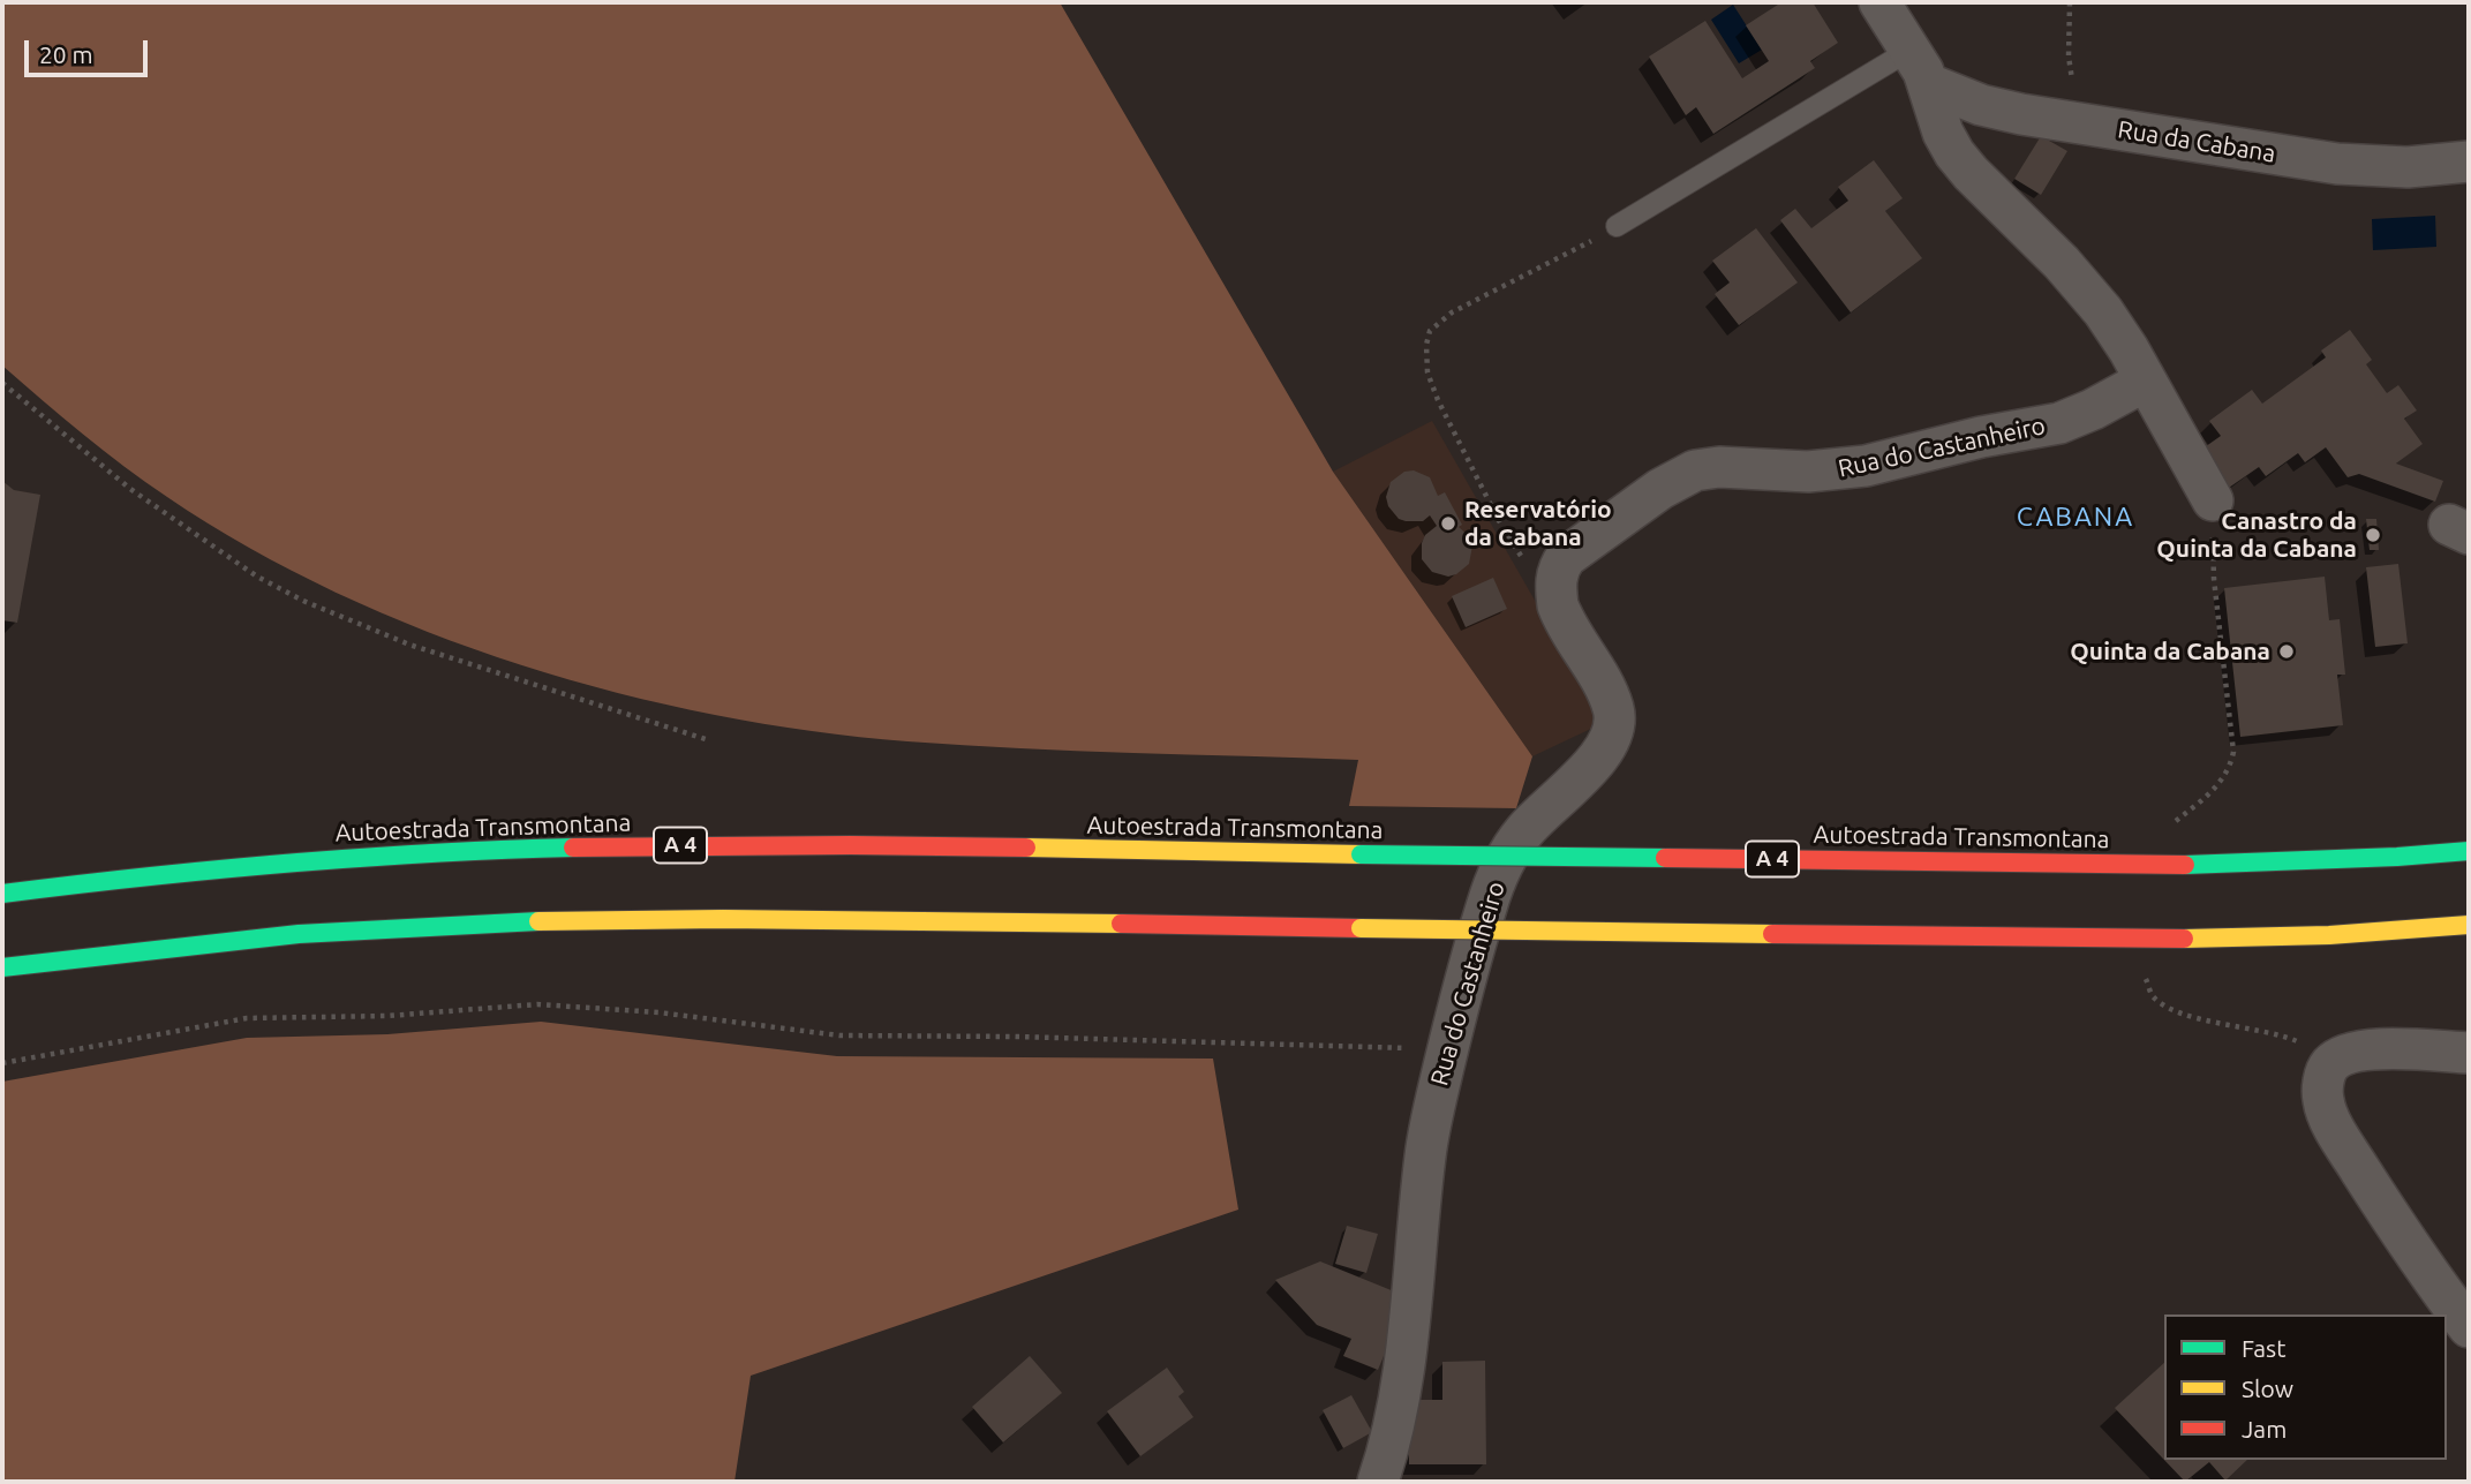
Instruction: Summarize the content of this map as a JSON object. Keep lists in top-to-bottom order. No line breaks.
{"streets":{"highway":["Autoestrada Transmontana","A 4"],"street":["Rua da Cabana","Rua do Castanheiro"]},"districts":["CABANA"],"places":["Reservatório da Cabana","Canastro da Quinta da Cabana","Quinta da Cabana"],"legend":["Fast","Slow","Jam"],"scale_bar":"20 m"}
